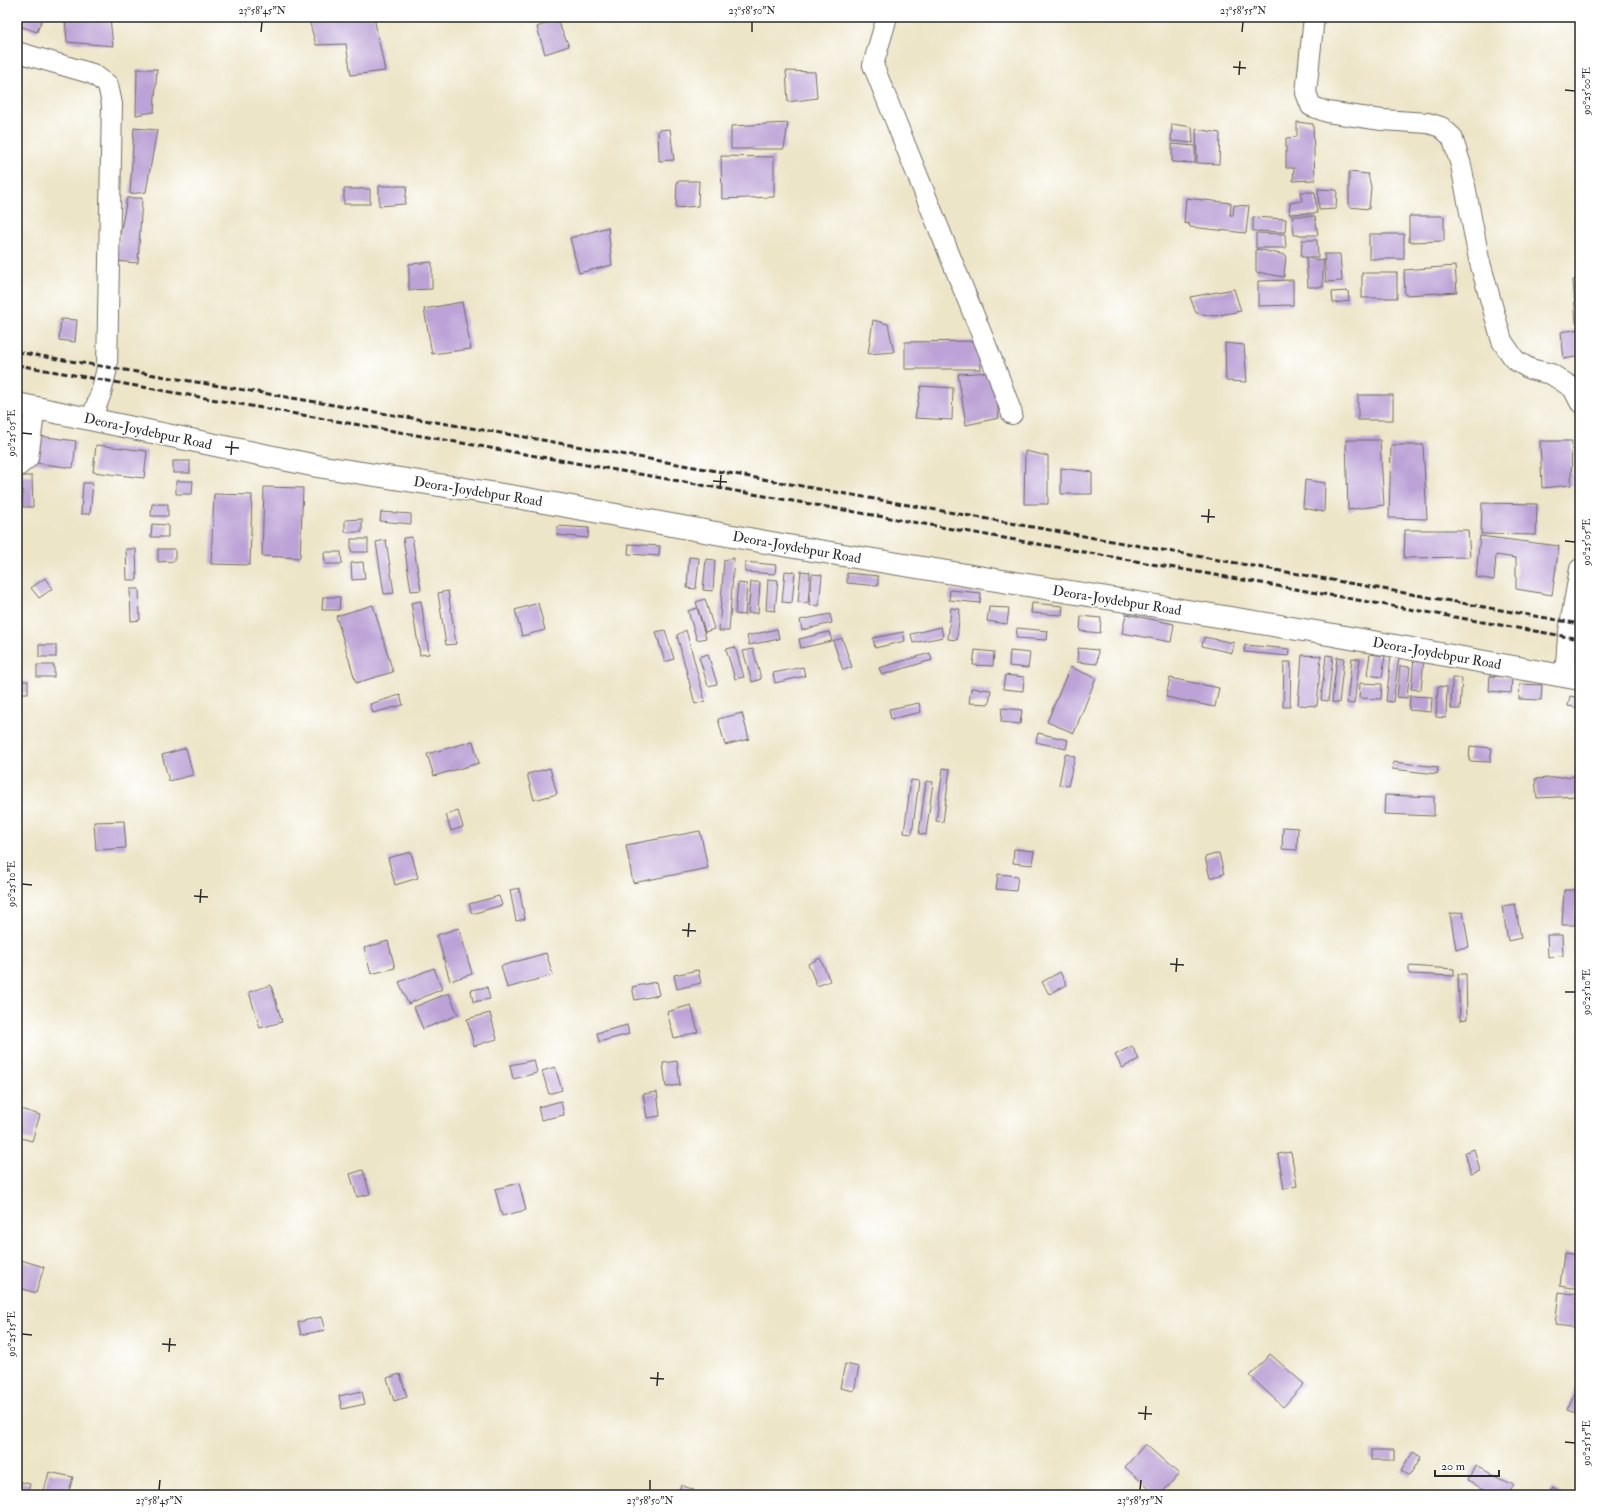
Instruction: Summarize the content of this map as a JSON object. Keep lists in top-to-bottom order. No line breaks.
{"streets":{"street":["Deora-Joydebpur Road"]},"scale_bar":"20 m","coordinates":["23°58'45\"N","23°58'50\"N","23°58'55\"N","90°25'00\"E","90°25'05\"E","90°25'10\"E","90°25'15\"E"]}
